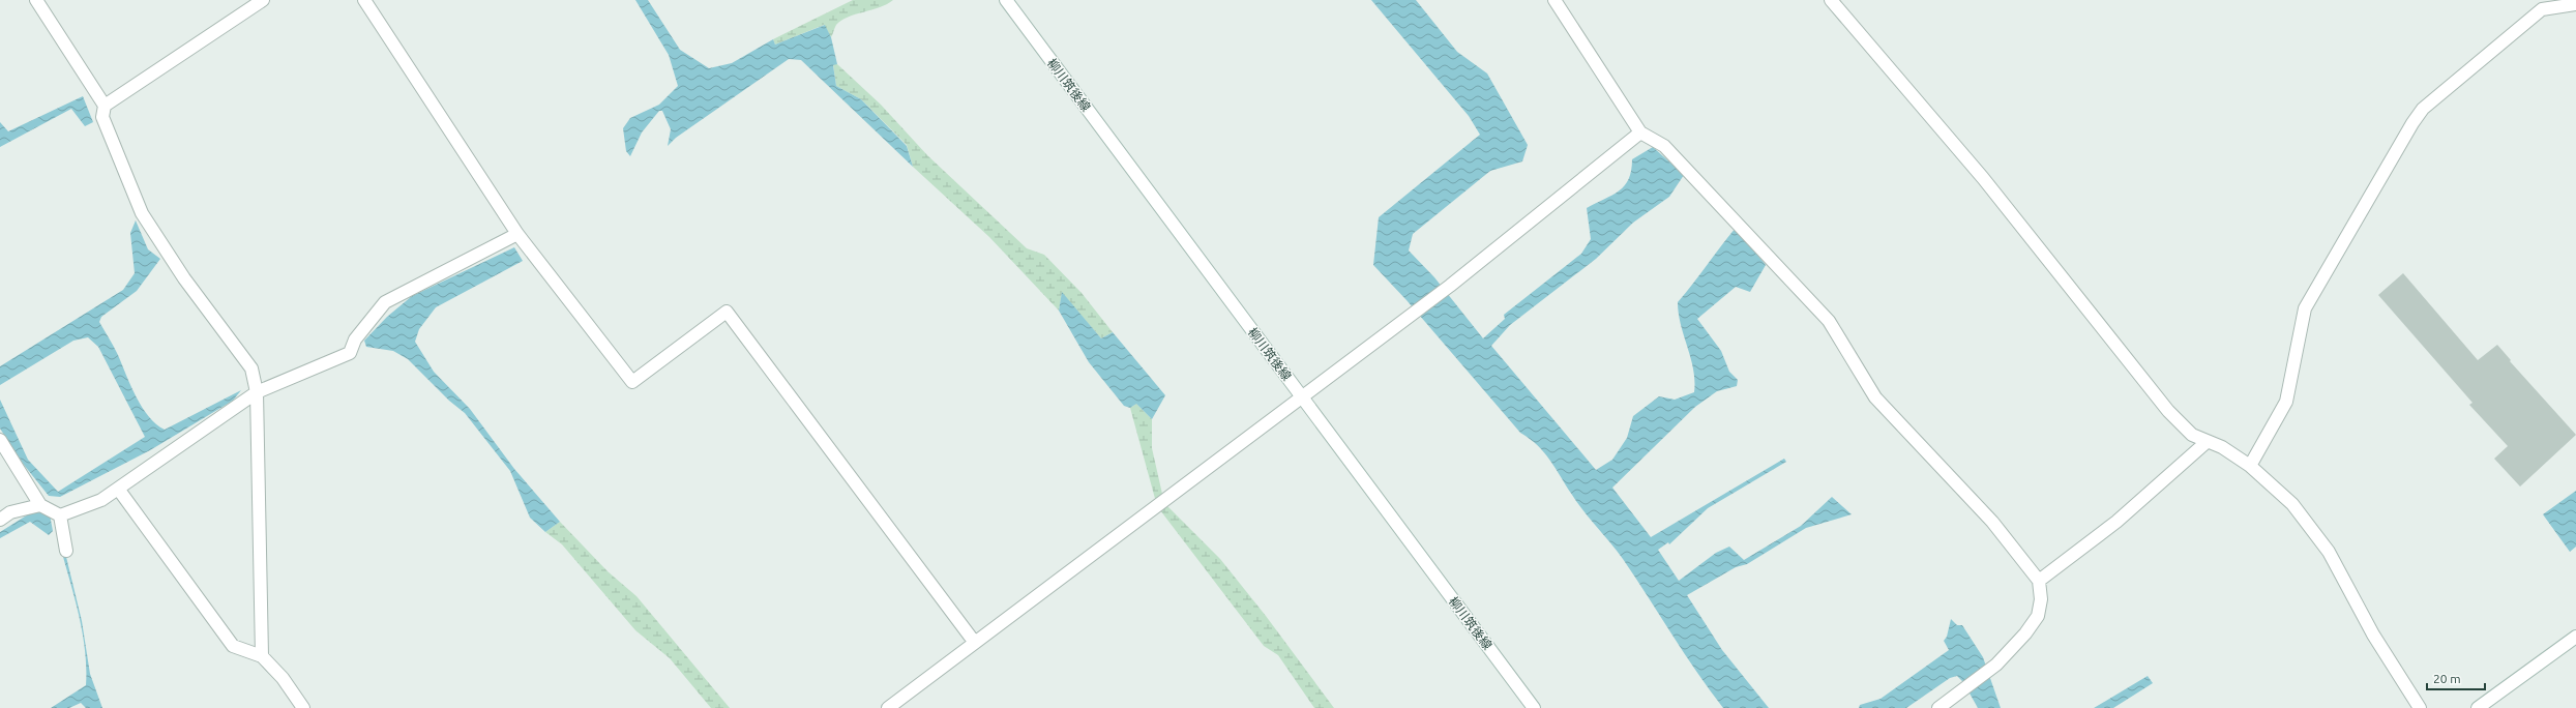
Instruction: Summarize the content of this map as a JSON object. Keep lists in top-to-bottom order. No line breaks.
{"streets":{"street":["柳川筑後線"]},"scale_bar":"20 m"}
